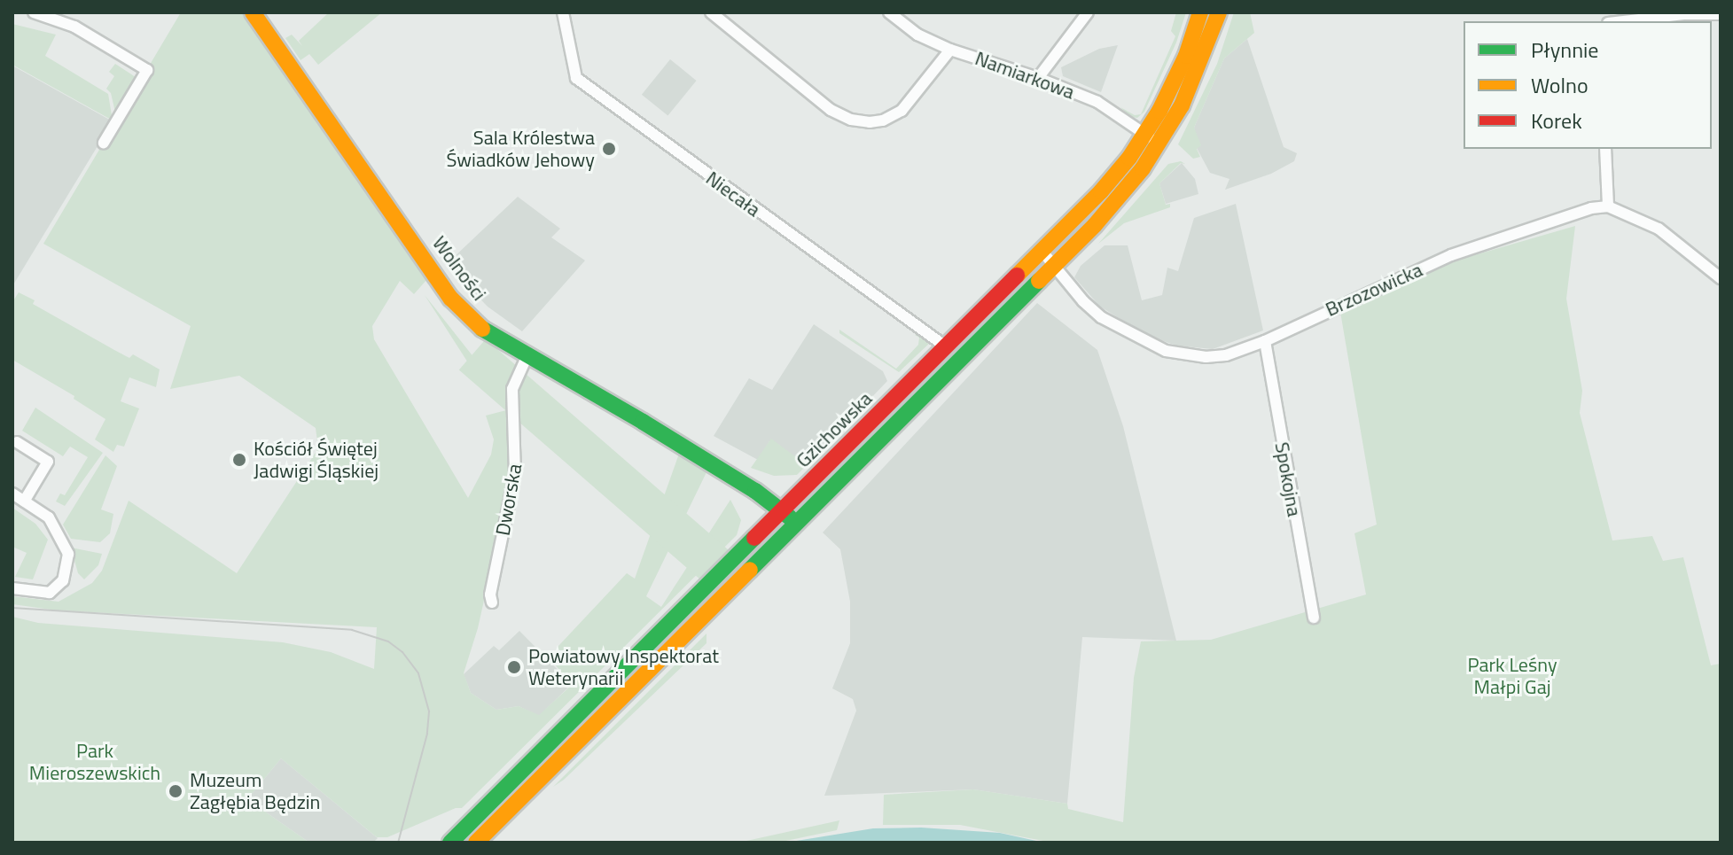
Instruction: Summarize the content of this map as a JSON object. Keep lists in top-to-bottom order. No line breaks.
{"streets":{"street":["Namiarkowa","Niecała","Wolności","Brzozowicka","Gzichowska","Spokojna","Dworska"]},"crossings":[["Namiarkowa","Gzichowska"],["Niecała","Gzichowska"],["Wolności","Gzichowska"],["Wolności","Dworska"],["Brzozowicka","Gzichowska"],["Brzozowicka","Spokojna"]],"parks":["Park Leśny Małpi Gaj","Park Mieroszewskich"],"places":["Sala Królestwa Świadków Jehowy","Kościół Świętej Jadwigi Śląskiej","Powiatowy Inspektorat Weterynarii","Muzeum Zagłębia Będzin"],"legend":["Płynnie","Wolno","Korek"]}
